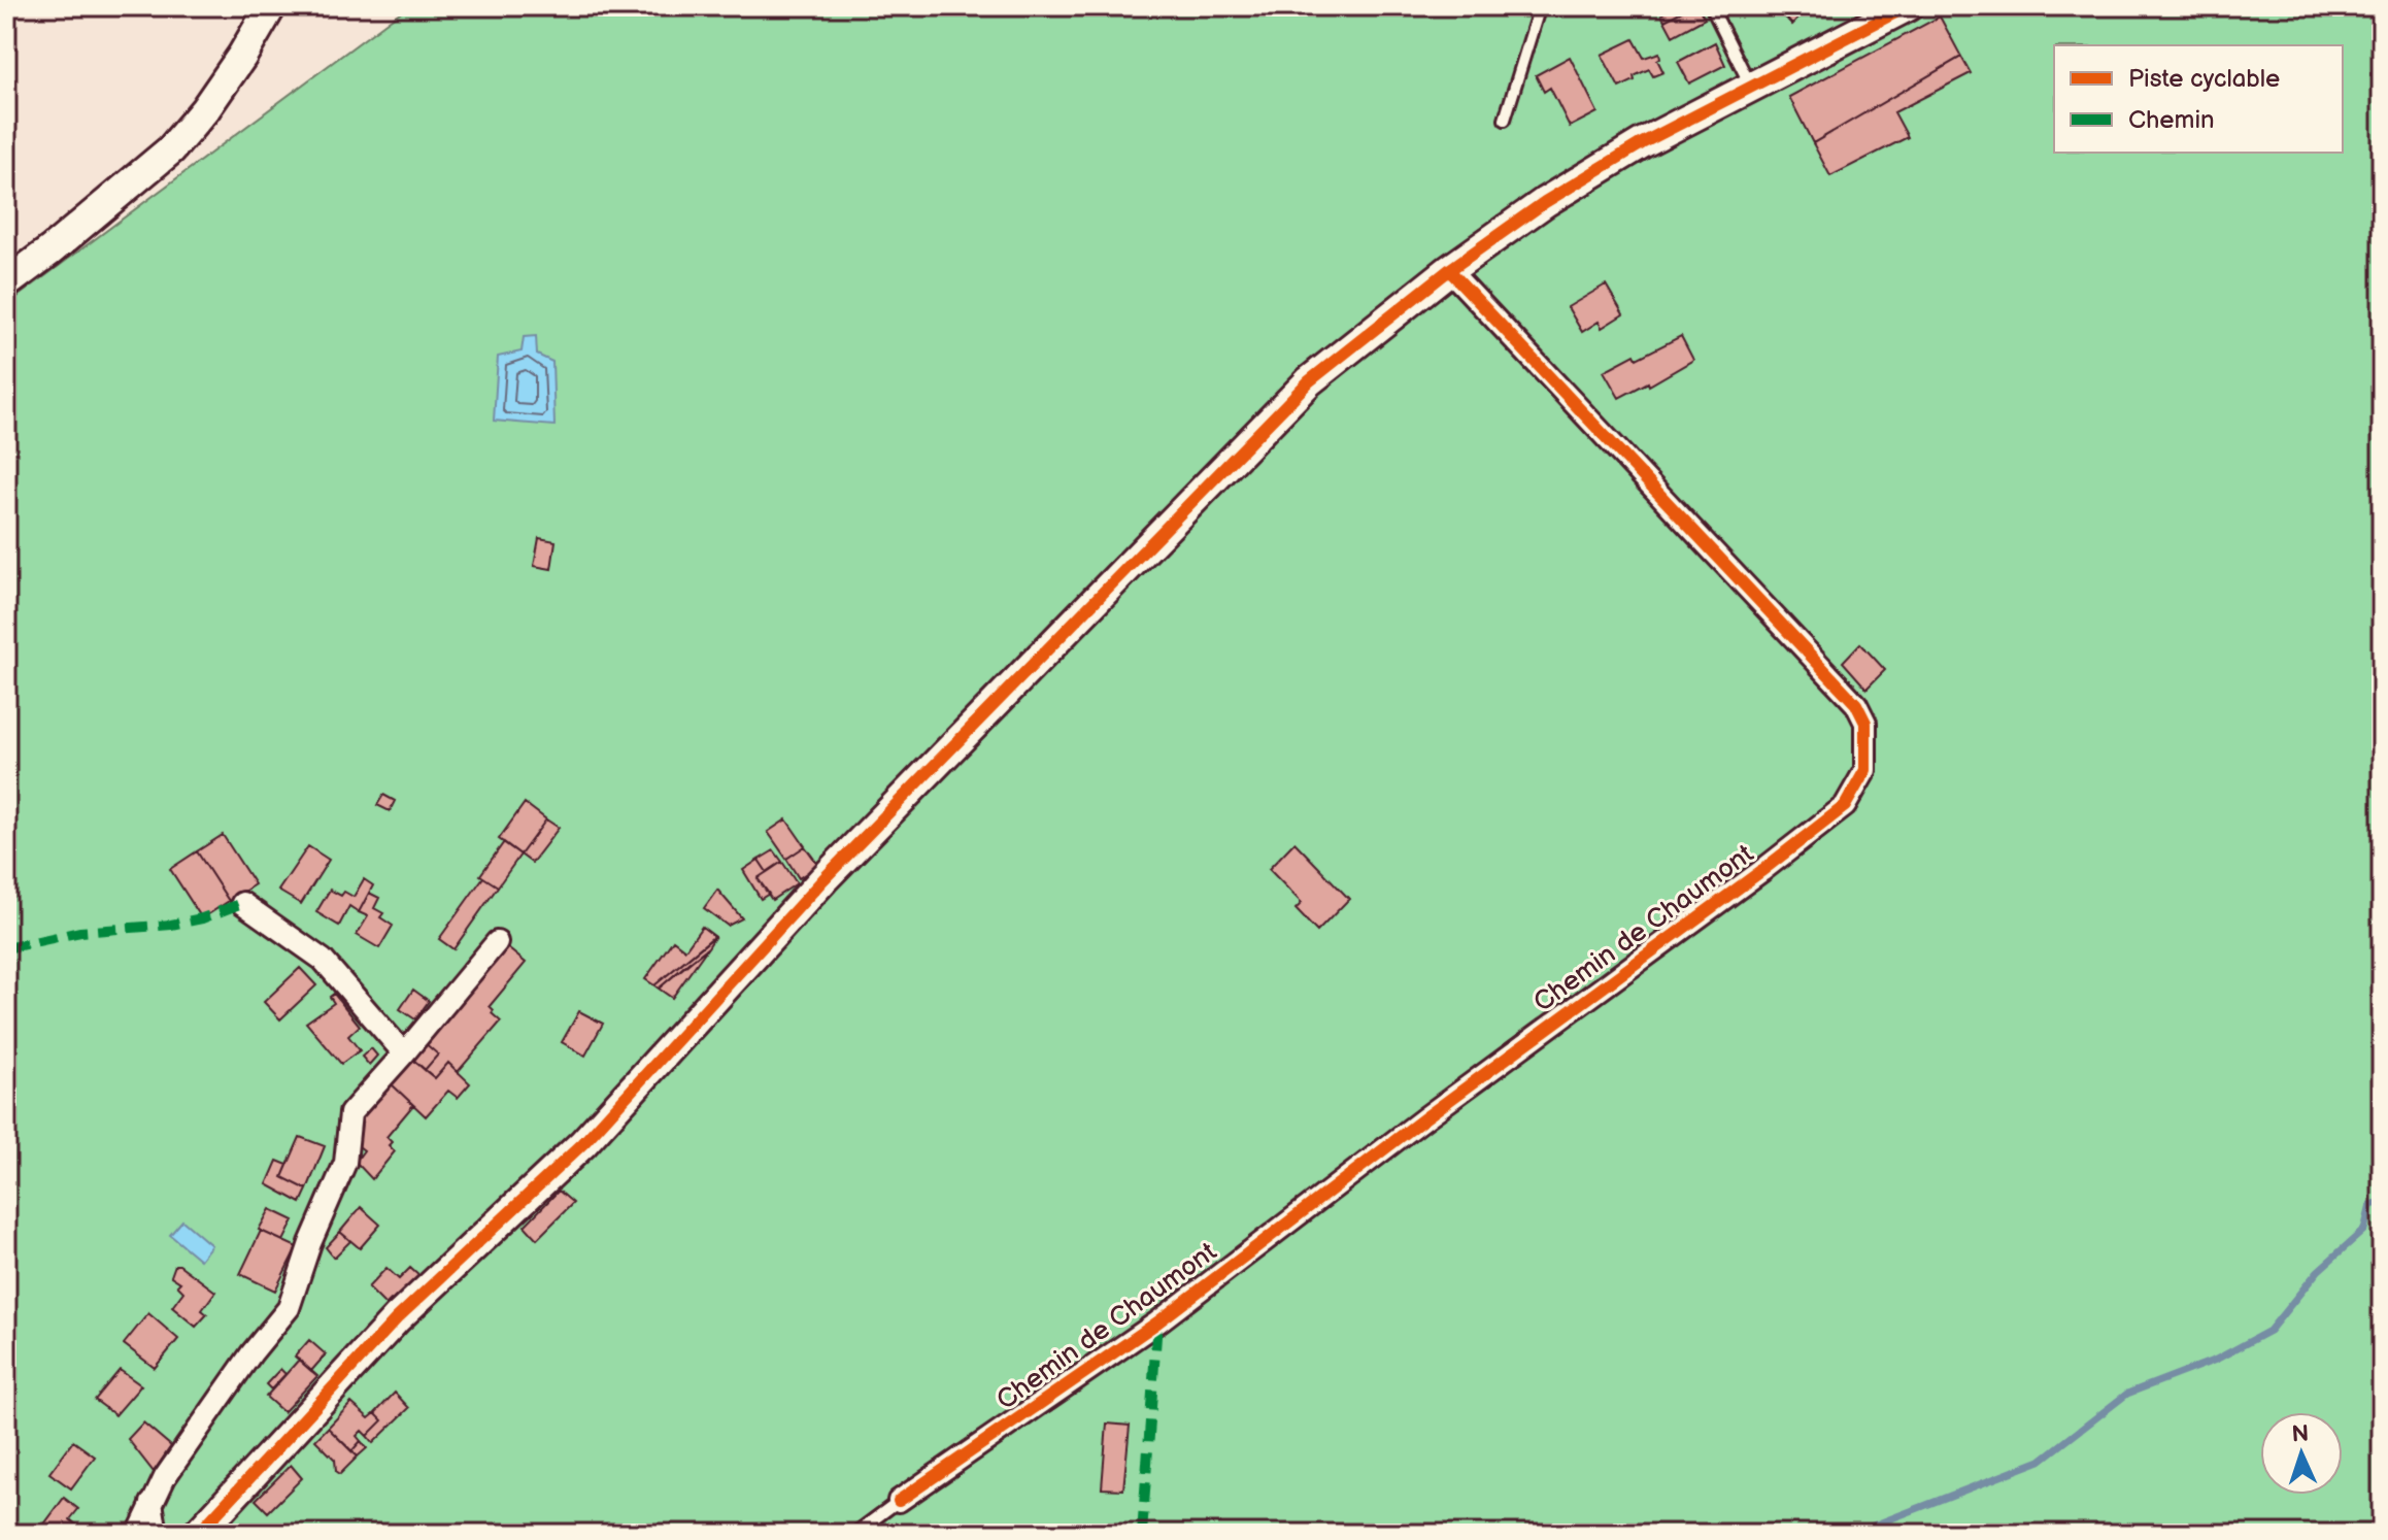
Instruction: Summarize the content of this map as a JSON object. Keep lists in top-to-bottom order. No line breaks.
{"streets":{"street":["Chemin de Chaumont"]},"legend":["Piste cyclable","Chemin"],"north":"top"}
